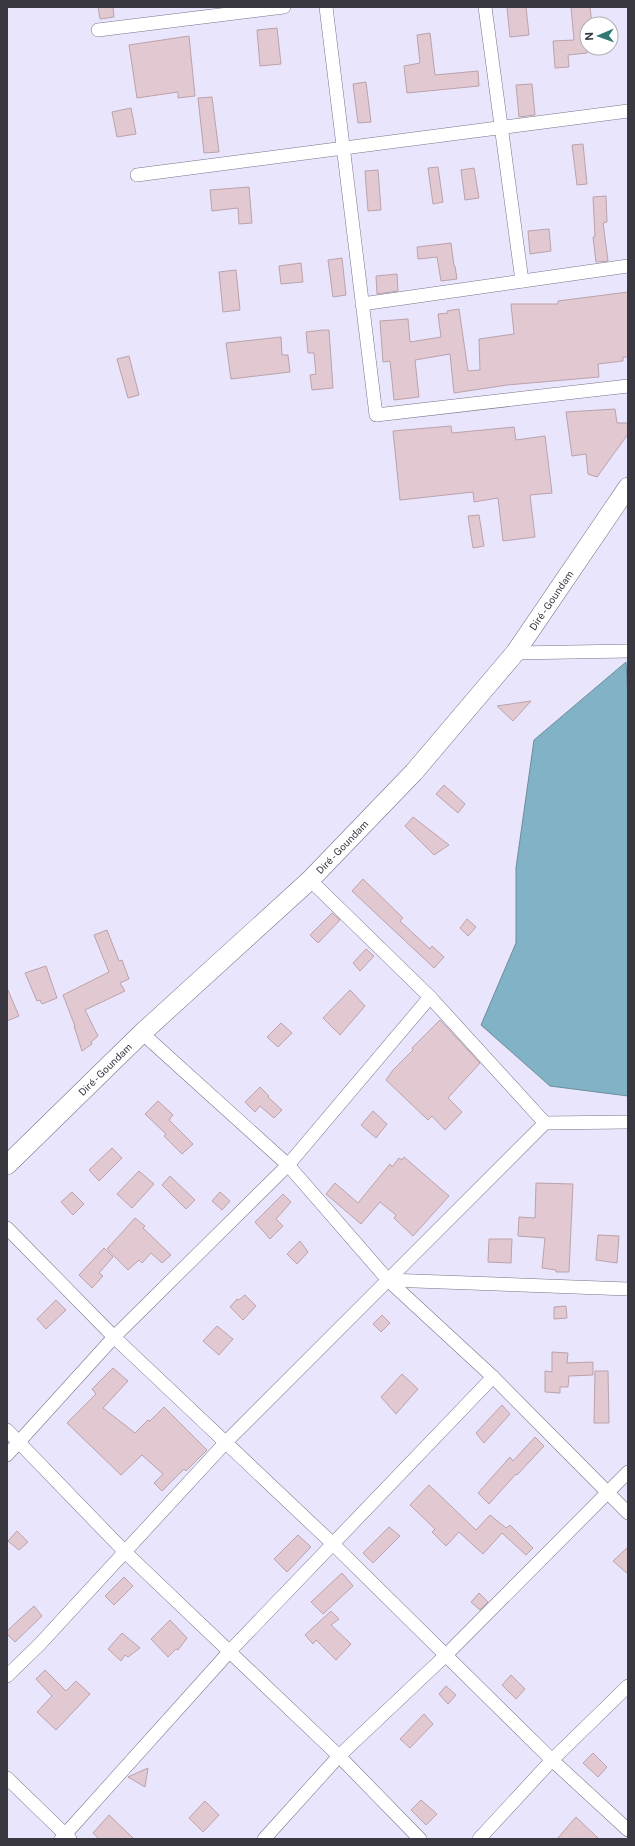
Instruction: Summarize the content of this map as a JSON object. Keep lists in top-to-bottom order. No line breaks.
{"streets":{"main road":["Diré - Goundam"]},"north":"left"}
